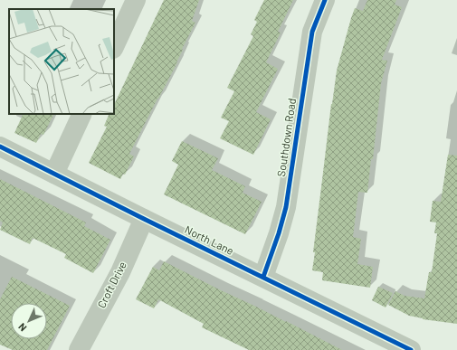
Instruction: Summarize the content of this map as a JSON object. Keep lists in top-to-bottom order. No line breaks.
{"streets":{"street":["Southdown Road","North Lane","Croft Drive"]},"crossings":[["Southdown Road","North Lane"],["North Lane","Croft Drive"]],"north":"bottom left"}
